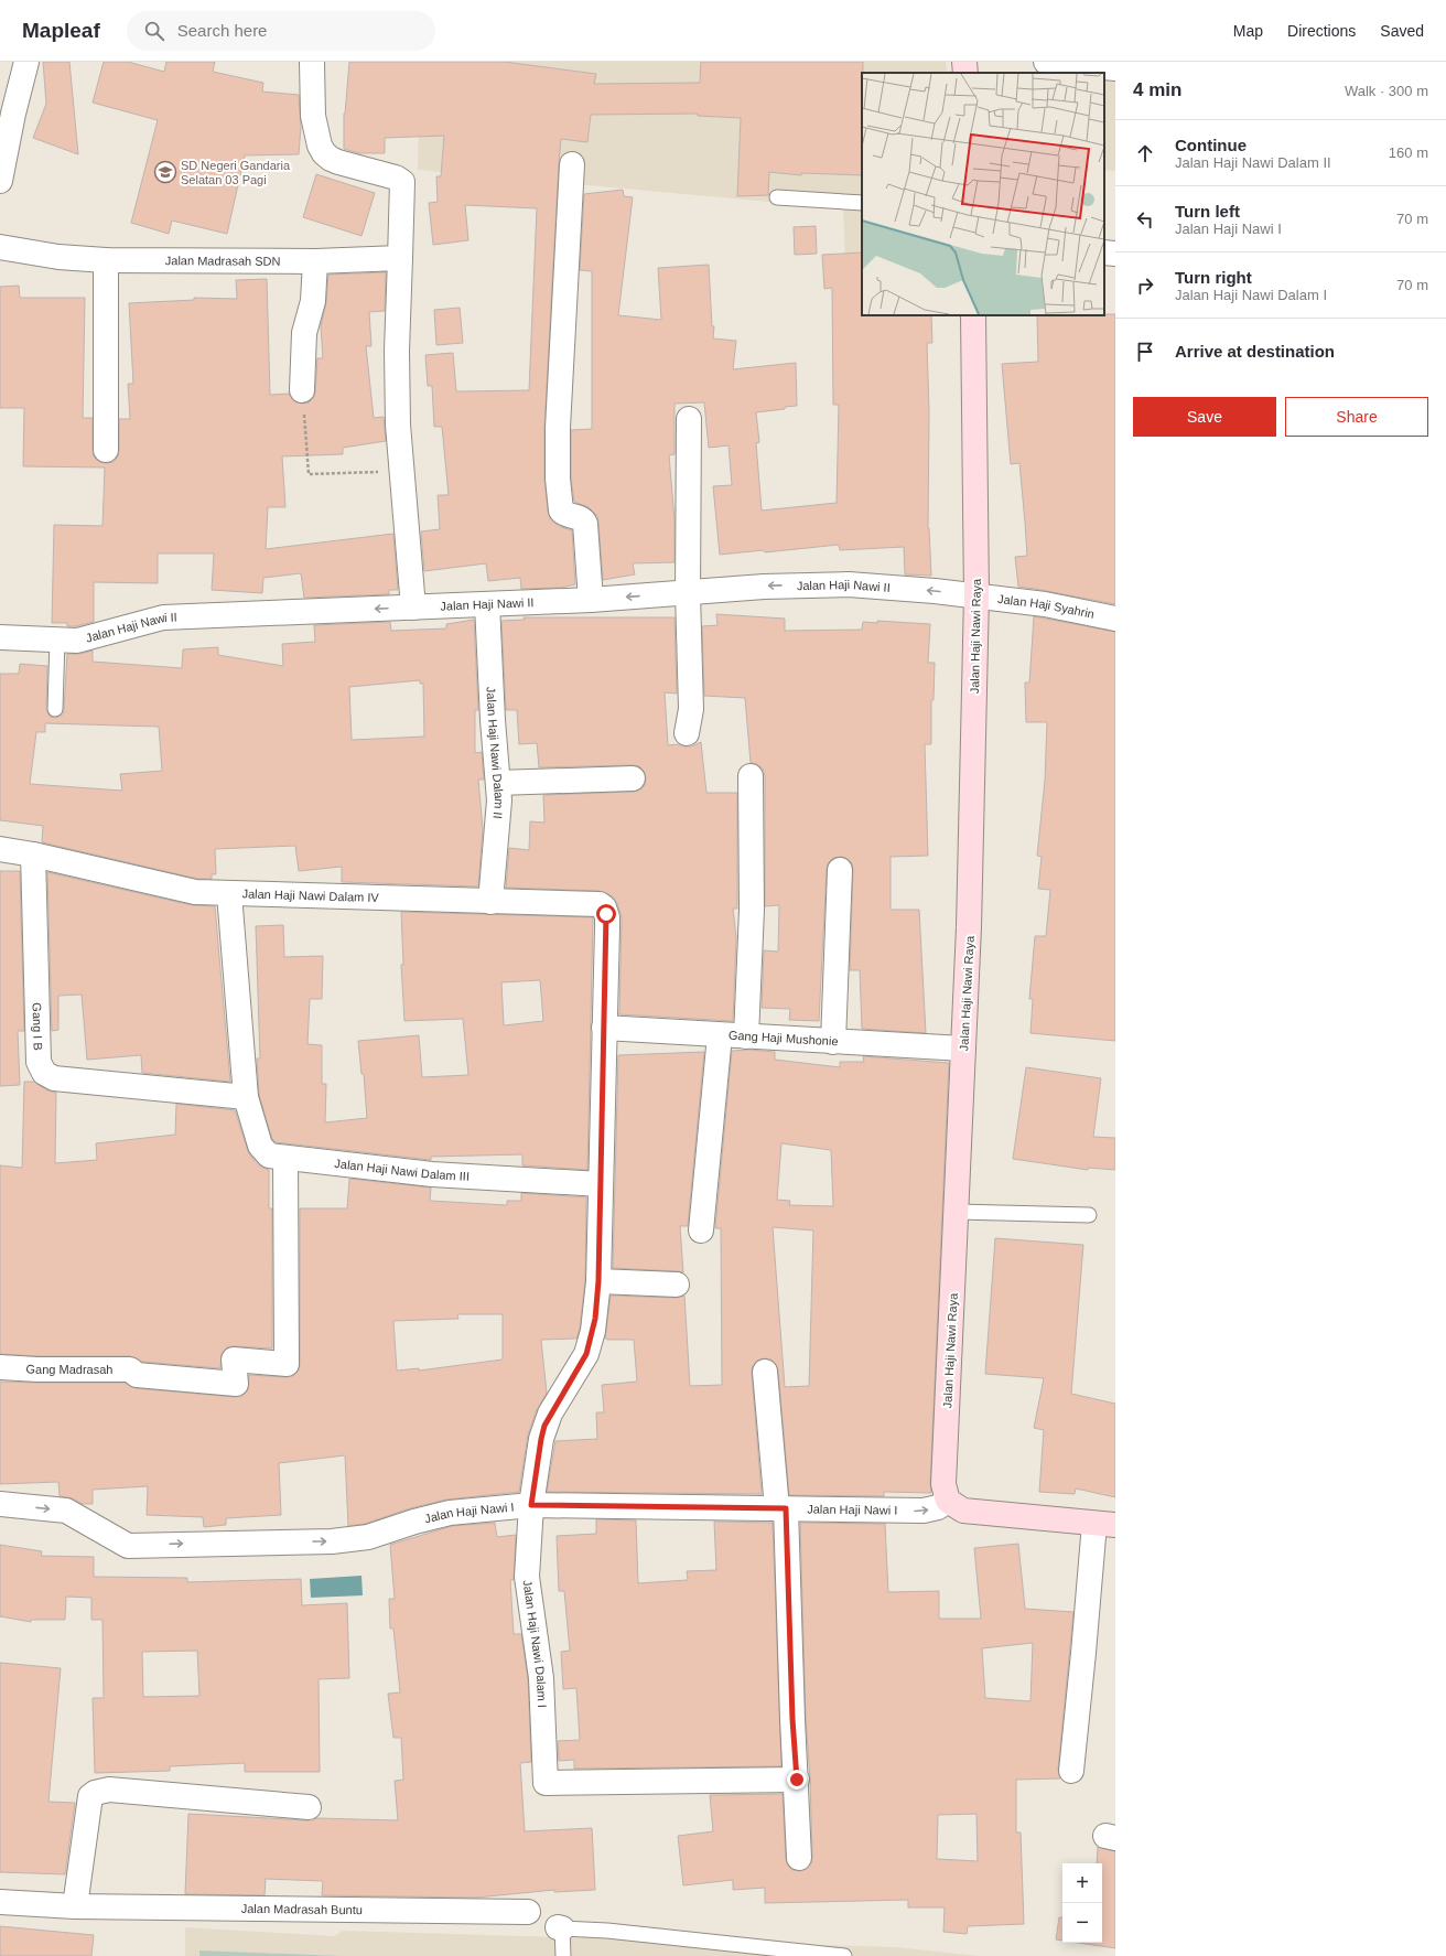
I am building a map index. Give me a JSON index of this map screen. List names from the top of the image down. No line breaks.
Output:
{"streets":{"street":["Jalan Madrasah SDN","Jalan Haji Nawi II","Jalan Haji Syahrin","Jalan Haji Nawi Raya","Jalan Haji Nawi Dalam II","Jalan Haji Nawi Dalam IV","Gang I B","Gang Haji Mushonie","Jalan Haji Nawi Dalam III","Gang Madrasah","Jalan Haji Nawi I","Jalan Haji Nawi Dalam I","Jalan Madrasah Buntu"]},"crossings":[["Jalan Haji Nawi II","Jalan Haji Syahrin"],["Jalan Haji Nawi II","Jalan Haji Nawi Raya"],["Jalan Haji Nawi II","Jalan Haji Nawi Dalam II"],["Jalan Haji Syahrin","Jalan Haji Nawi Raya"],["Jalan Haji Nawi Raya","Gang Haji Mushonie"],["Jalan Haji Nawi Raya","Jalan Haji Nawi I"],["Jalan Haji Nawi Dalam II","Jalan Haji Nawi Dalam IV"],["Jalan Haji Nawi Dalam IV","Gang I B"],["Jalan Haji Nawi Dalam IV","Gang Haji Mushonie"],["Jalan Haji Nawi Dalam IV","Jalan Haji Nawi Dalam III"],["Gang I B","Jalan Haji Nawi Dalam III"],["Jalan Haji Nawi Dalam III","Gang Madrasah"],["Jalan Haji Nawi I","Jalan Haji Nawi Dalam I"]],"one_way":["Jalan Haji Nawi II","Jalan Haji Nawi I"],"places":{"school or university":["SD Negeri Gandaria Selatan 03 Pagi"]},"page":{"header":"Mapleaf","search":"Search here","nav":["Map","Directions","Saved"],"heading":["4 min","Walk · 300 m"],"list":[["Continue","Jalan Haji Nawi Dalam II","160 m"],["Turn left","Jalan Haji Nawi I","70 m"],["Turn right","Jalan Haji Nawi Dalam I","70 m"],"Arrive at destination"],"buttons":["Save","Share"],"map_buttons":["+","−"]}}
